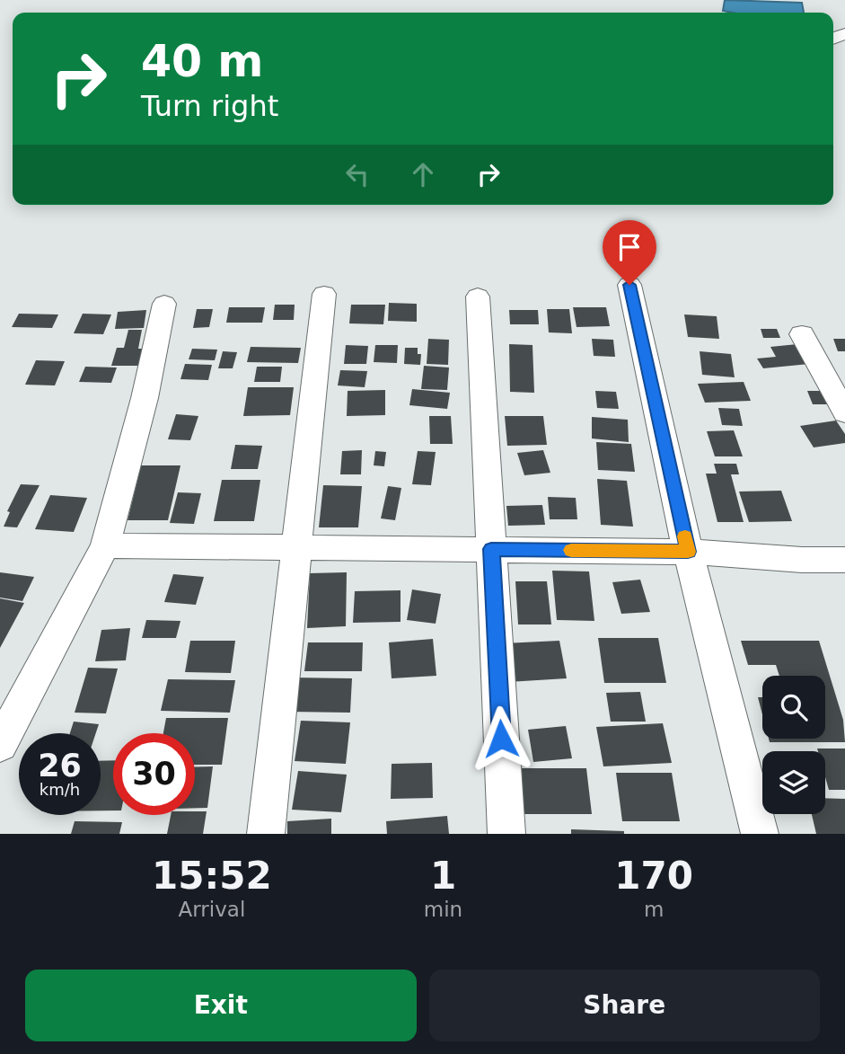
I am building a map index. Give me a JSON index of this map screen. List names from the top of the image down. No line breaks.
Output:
{"page":{"turn":["40 m","Turn right"],"speed":"26 km/h","limit":"30","eta":["15:52","Arrival","1","min","170","m"],"buttons":["Exit","Share"]}}
